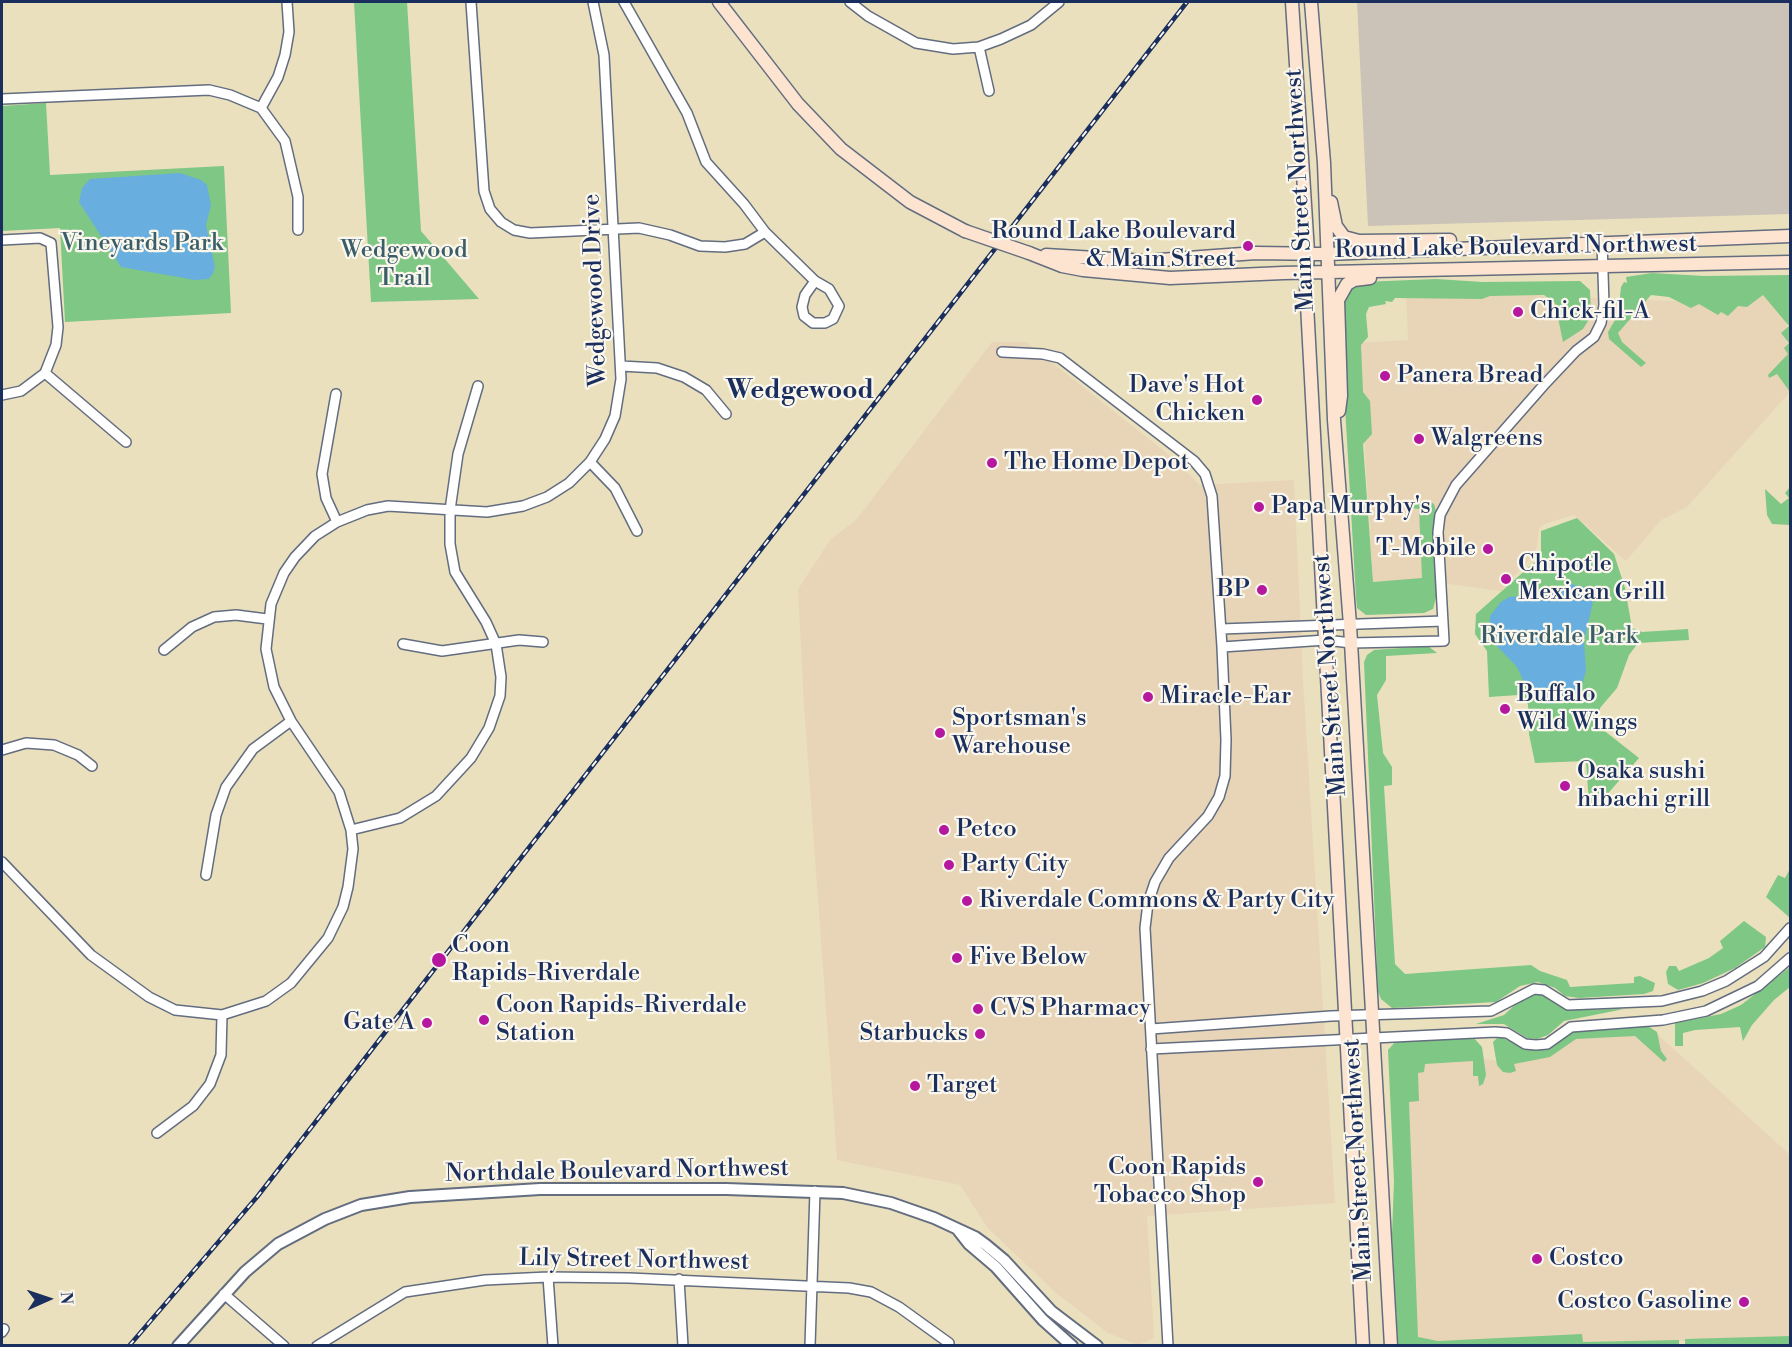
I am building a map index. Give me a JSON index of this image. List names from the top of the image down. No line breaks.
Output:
{"streets":{"main road":["Main Street Northwest","Round Lake Boulevard Northwest"],"street":["Wedgewood Drive","Northdale Boulevard Northwest","Lily Street Northwest"]},"crossings":[["Main Street Northwest","Round Lake Boulevard Northwest"]],"districts":["Wedgewood"],"parks":["Vineyards Park","Wedgewood Trail","Riverdale Park"],"places":["Round Lake Boulevard & Main Street","Chick-fil-A","Panera Bread","Dave's Hot Chicken","Walgreens","The Home Depot","Papa Murphy's","T-Mobile","Chipotle Mexican Grill","BP","Miracle-Ear","Buffalo Wild Wings","Sportsman's Warehouse","Osaka sushi hibachi grill","Petco","Party City","Riverdale Commons & Party City","Five Below","Coon Rapids-Riverdale","CVS Pharmacy","Coon Rapids-Riverdale Station","Gate A","Starbucks","Target","Coon Rapids Tobacco Shop","Costco","Costco Gasoline"],"north":"right"}
